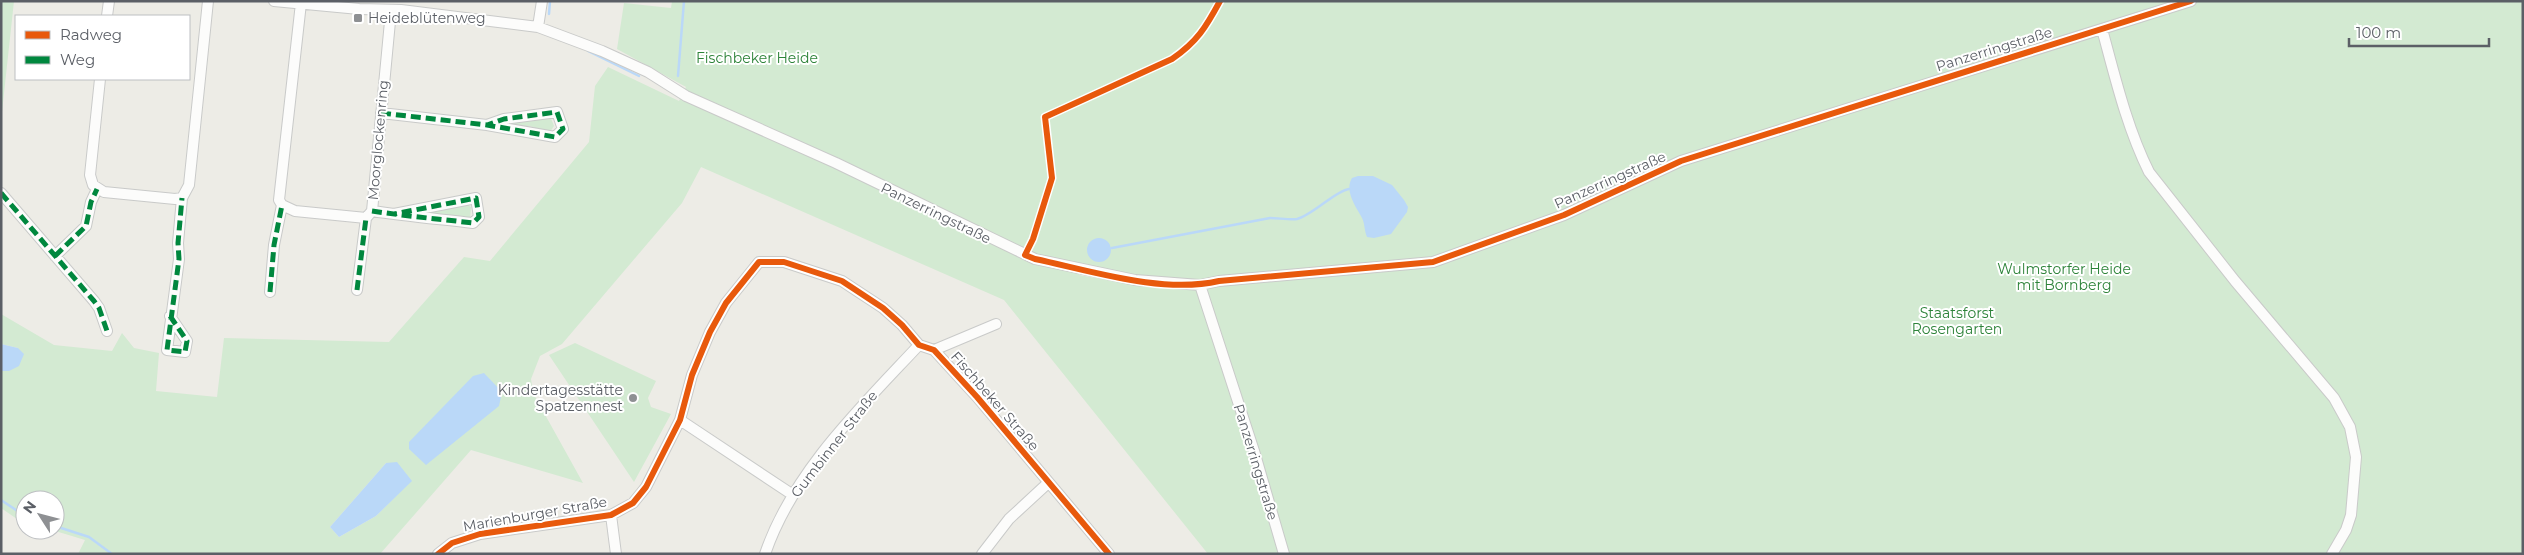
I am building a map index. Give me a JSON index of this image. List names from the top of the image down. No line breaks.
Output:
{"streets":{"street":["Panzerringstraße","Moorglockenring","Fischbeker Straße","Gumbinner Straße","Marienburger Straße"]},"crossings":[["Fischbeker Straße","Gumbinner Straße"]],"parks":["Fischbeker Heide","Wulmstorfer Heide mit Bornberg","Staatsforst Rosengarten"],"places":{"transit":["Heideblütenweg"],"other":["Kindertagesstätte Spatzennest"]},"legend":["Radweg","Weg"],"scale_bar":"100 m","north":"top left"}
